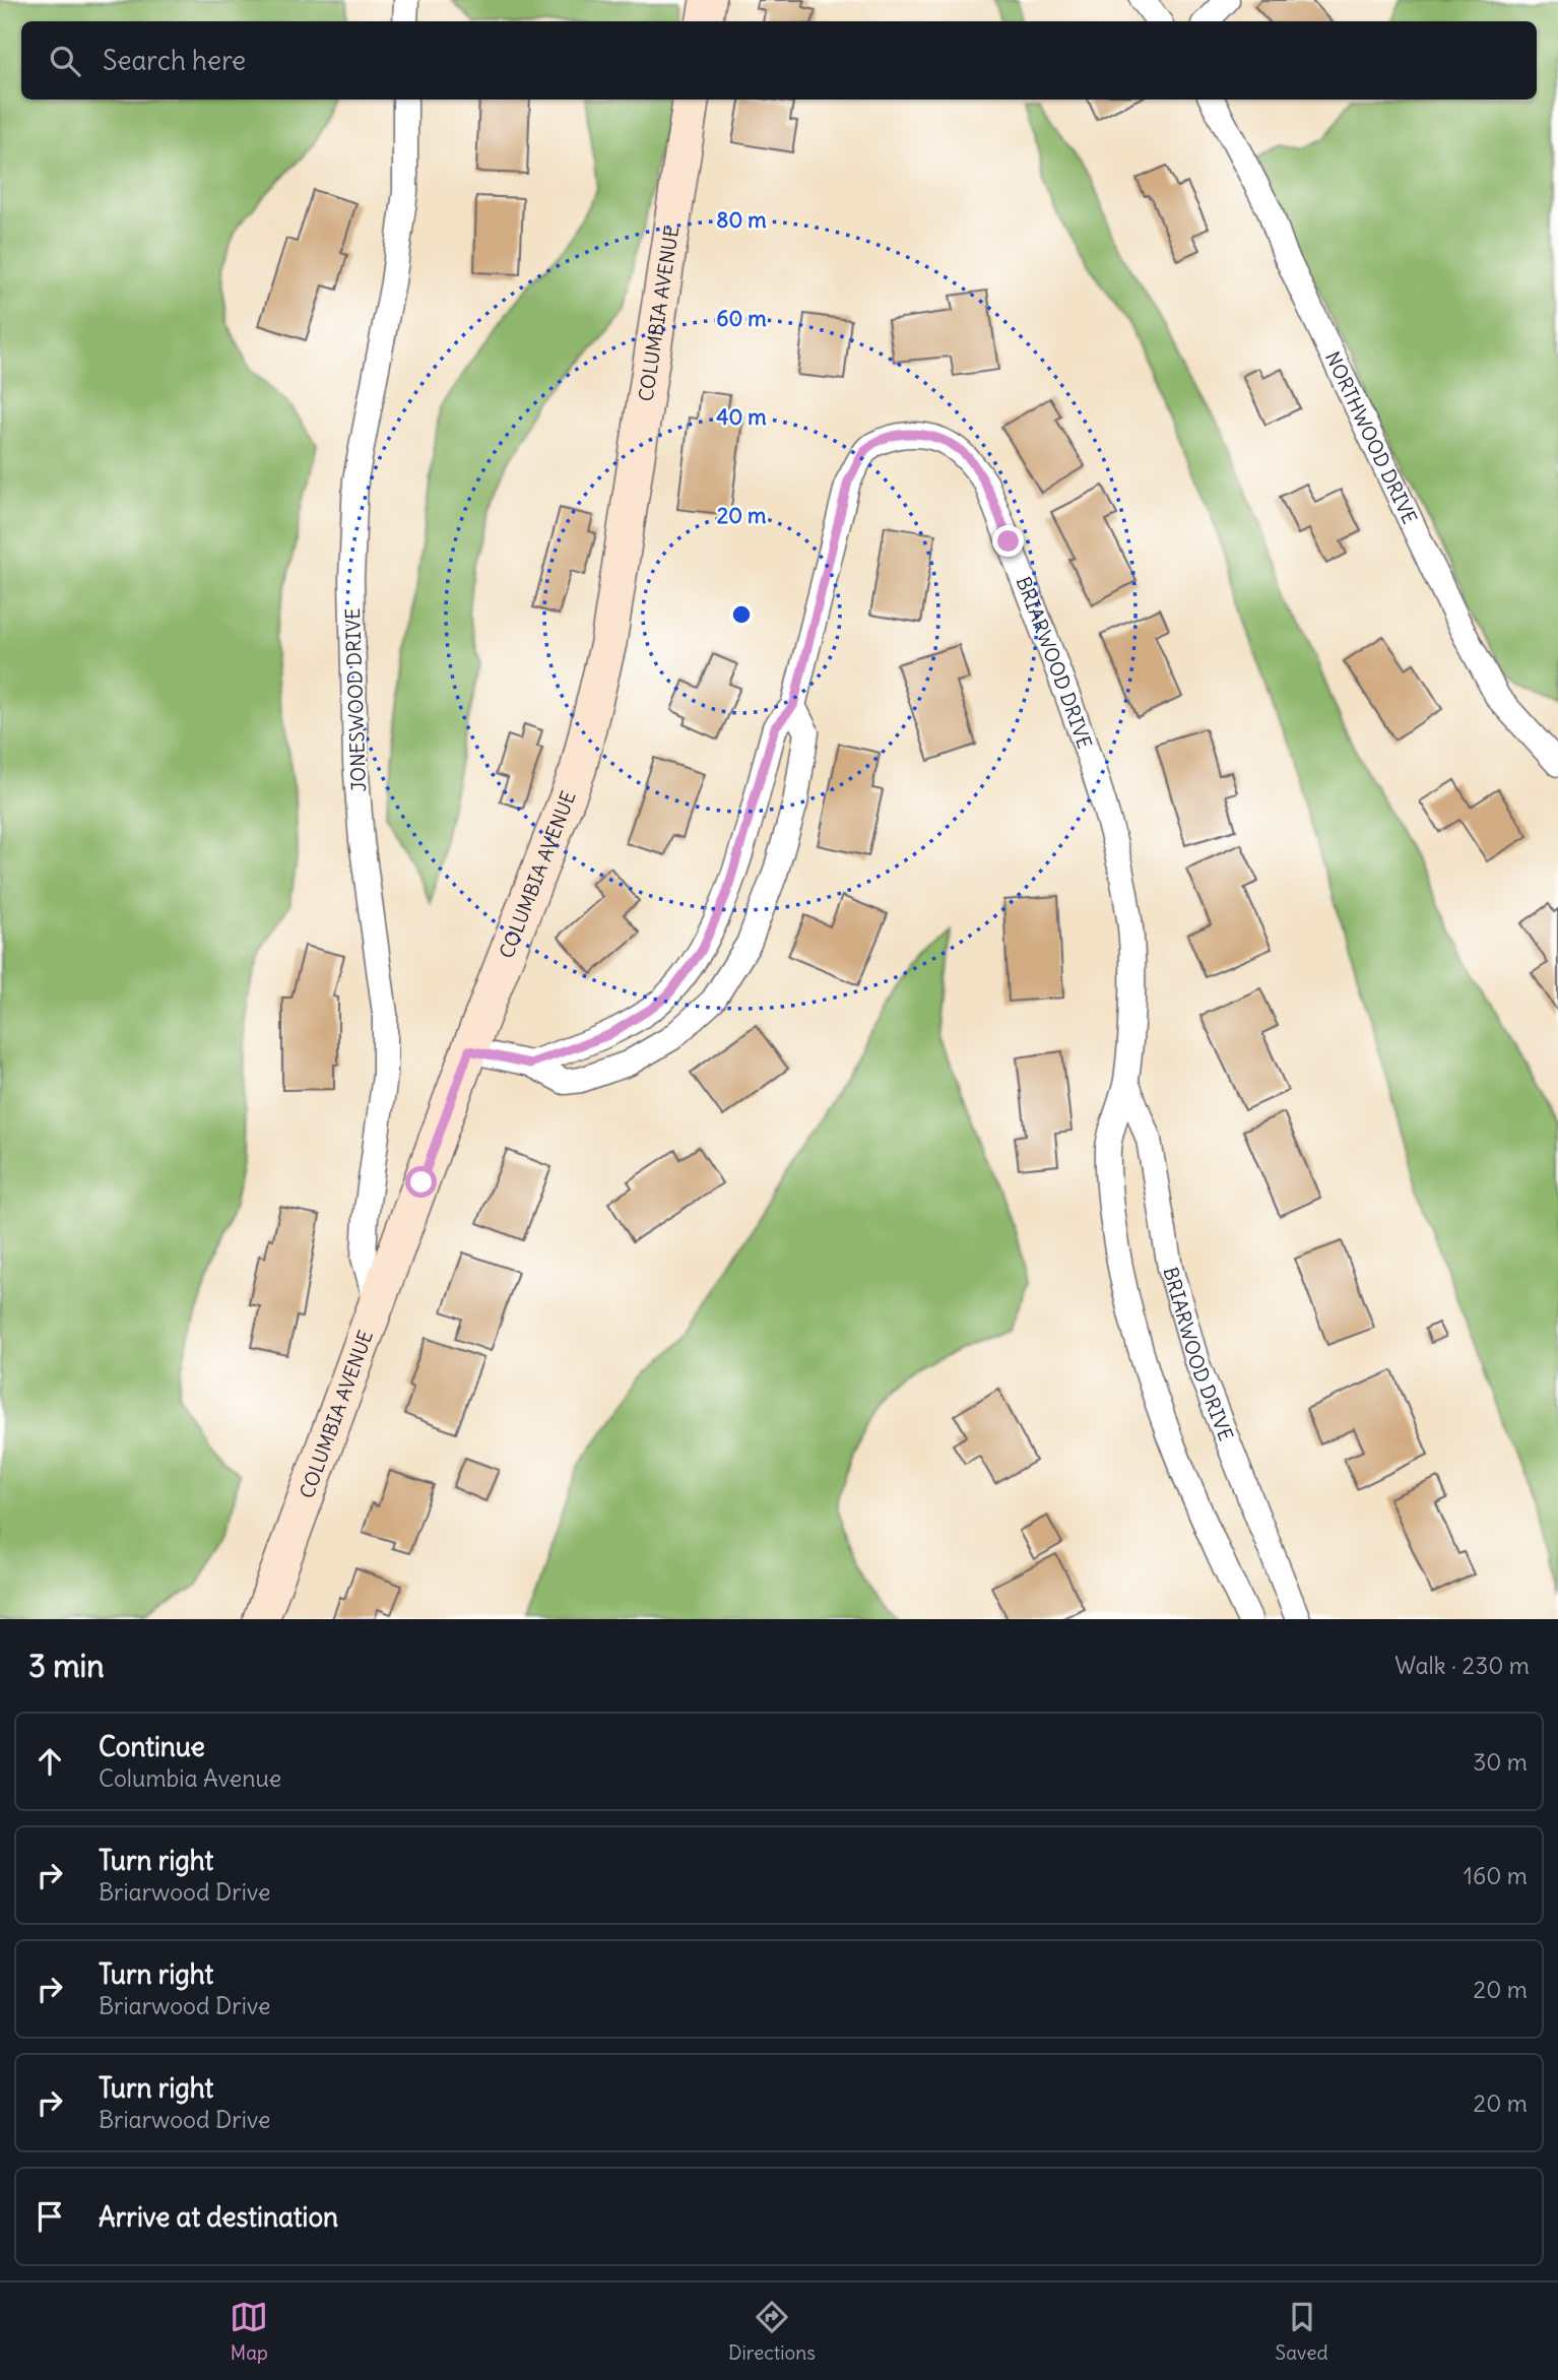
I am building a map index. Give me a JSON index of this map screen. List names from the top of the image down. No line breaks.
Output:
{"streets":{"street":["COLUMBIA AVENUE","NORTHWOOD DRIVE","BRIARWOOD DRIVE","JONESWOOD DRIVE"]},"crossings":[["COLUMBIA AVENUE","JONESWOOD DRIVE"]],"page":{"search":"Search here","heading":["3 min","Walk · 230 m"],"list":[["Continue","Columbia Avenue","30 m"],["Turn right","Briarwood Drive","160 m"],["Turn right","Briarwood Drive","20 m"],["Turn right","Briarwood Drive","20 m"],"Arrive at destination"],"nav":["Map","Directions","Saved"]},"rings":["80 m","60 m","40 m","20 m"]}
